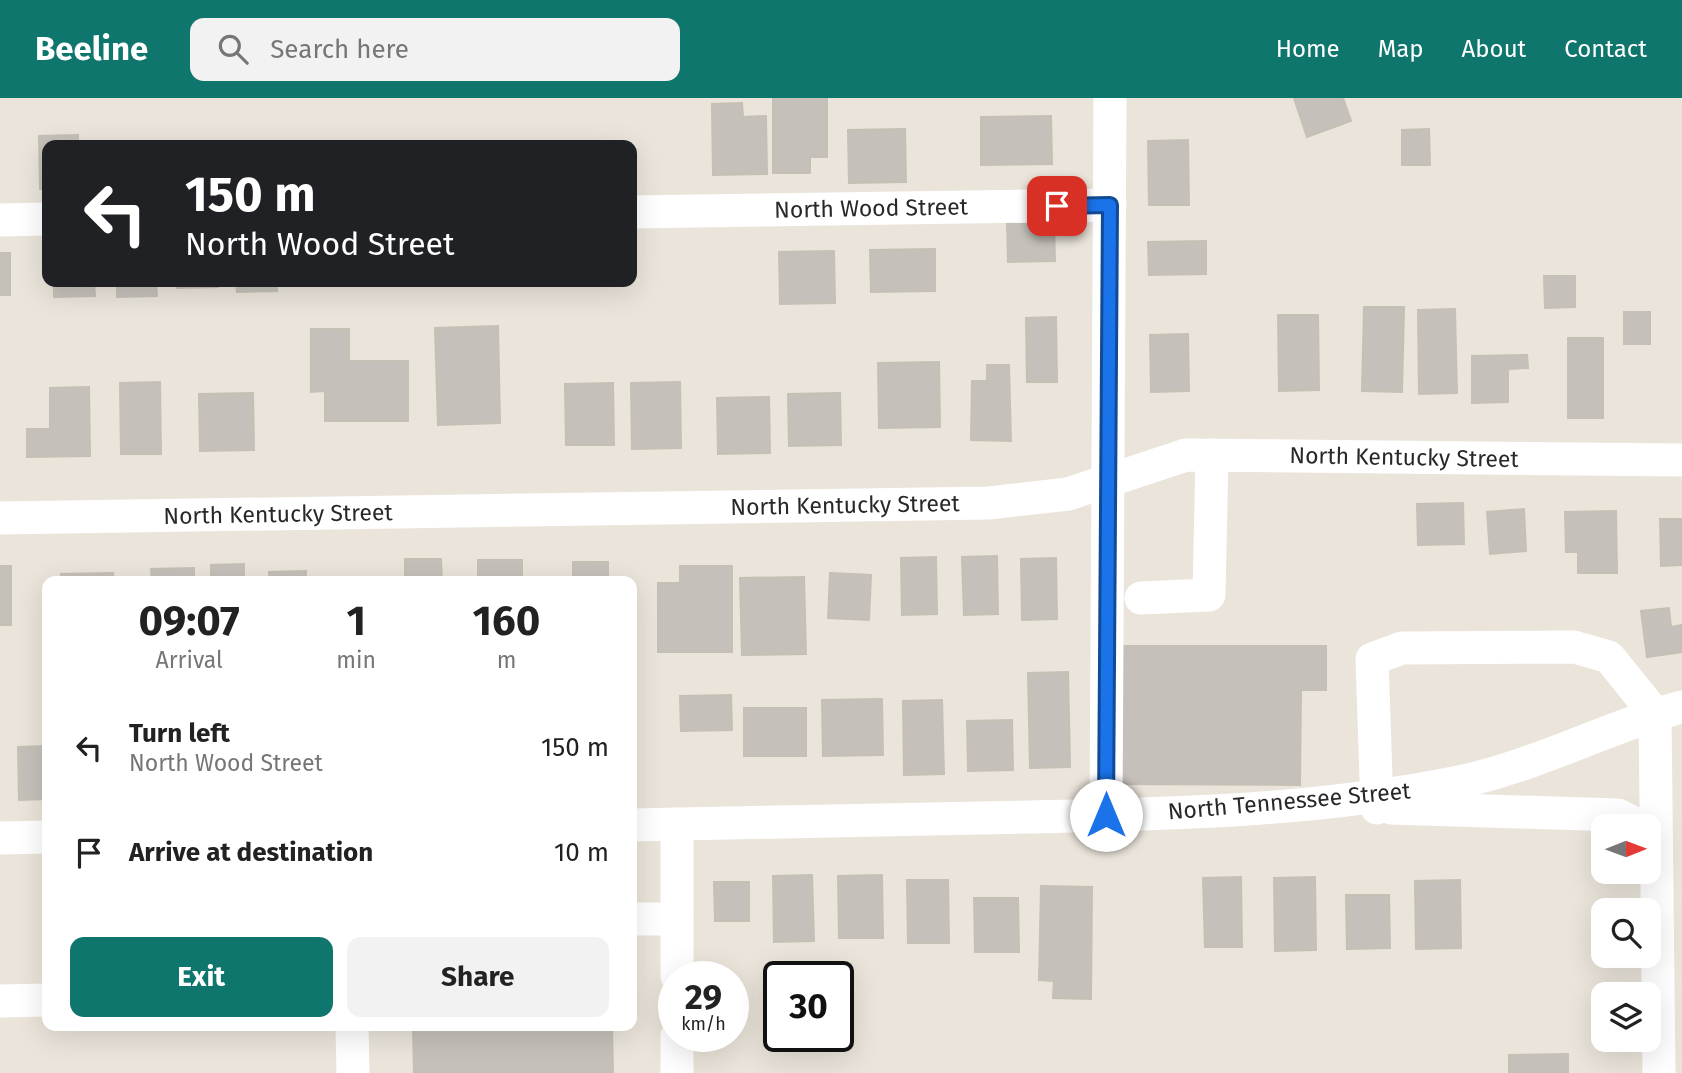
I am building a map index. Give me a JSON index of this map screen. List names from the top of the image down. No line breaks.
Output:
{"streets":{"street":["North Wood Street","North Kentucky Street","North Tennessee Street"]},"north":"right","page":{"header":"Beeline","search":"Search here","nav":["Home","Map","About","Contact"],"turn":["150 m","North Wood Street"],"eta":["09:07","Arrival","1","min","160","m"],"list":[{"name":"Turn left","note":"North Wood Street","value":"150 m"},{"name":"Arrive at destination","value":"10 m"}],"buttons":["Exit","Share"],"speed":"29 km/h","limit":"30"}}
